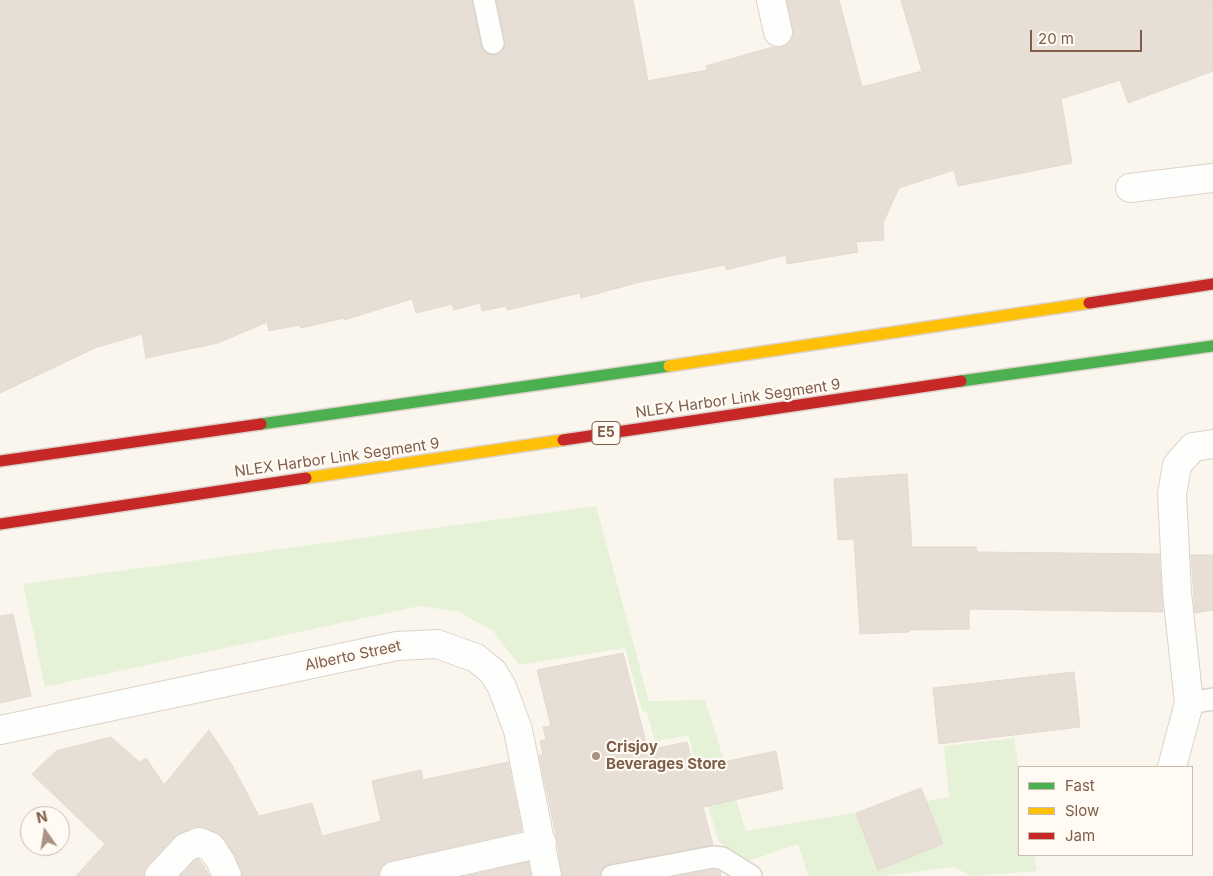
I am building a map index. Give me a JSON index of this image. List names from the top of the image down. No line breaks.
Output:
{"streets":{"highway":["NLEX Harbor Link Segment 9","E5"],"street":["Alberto Street"]},"places":["Crisjoy Beverages Store"],"legend":["Fast","Slow","Jam"],"scale_bar":"20 m","north":"top"}
